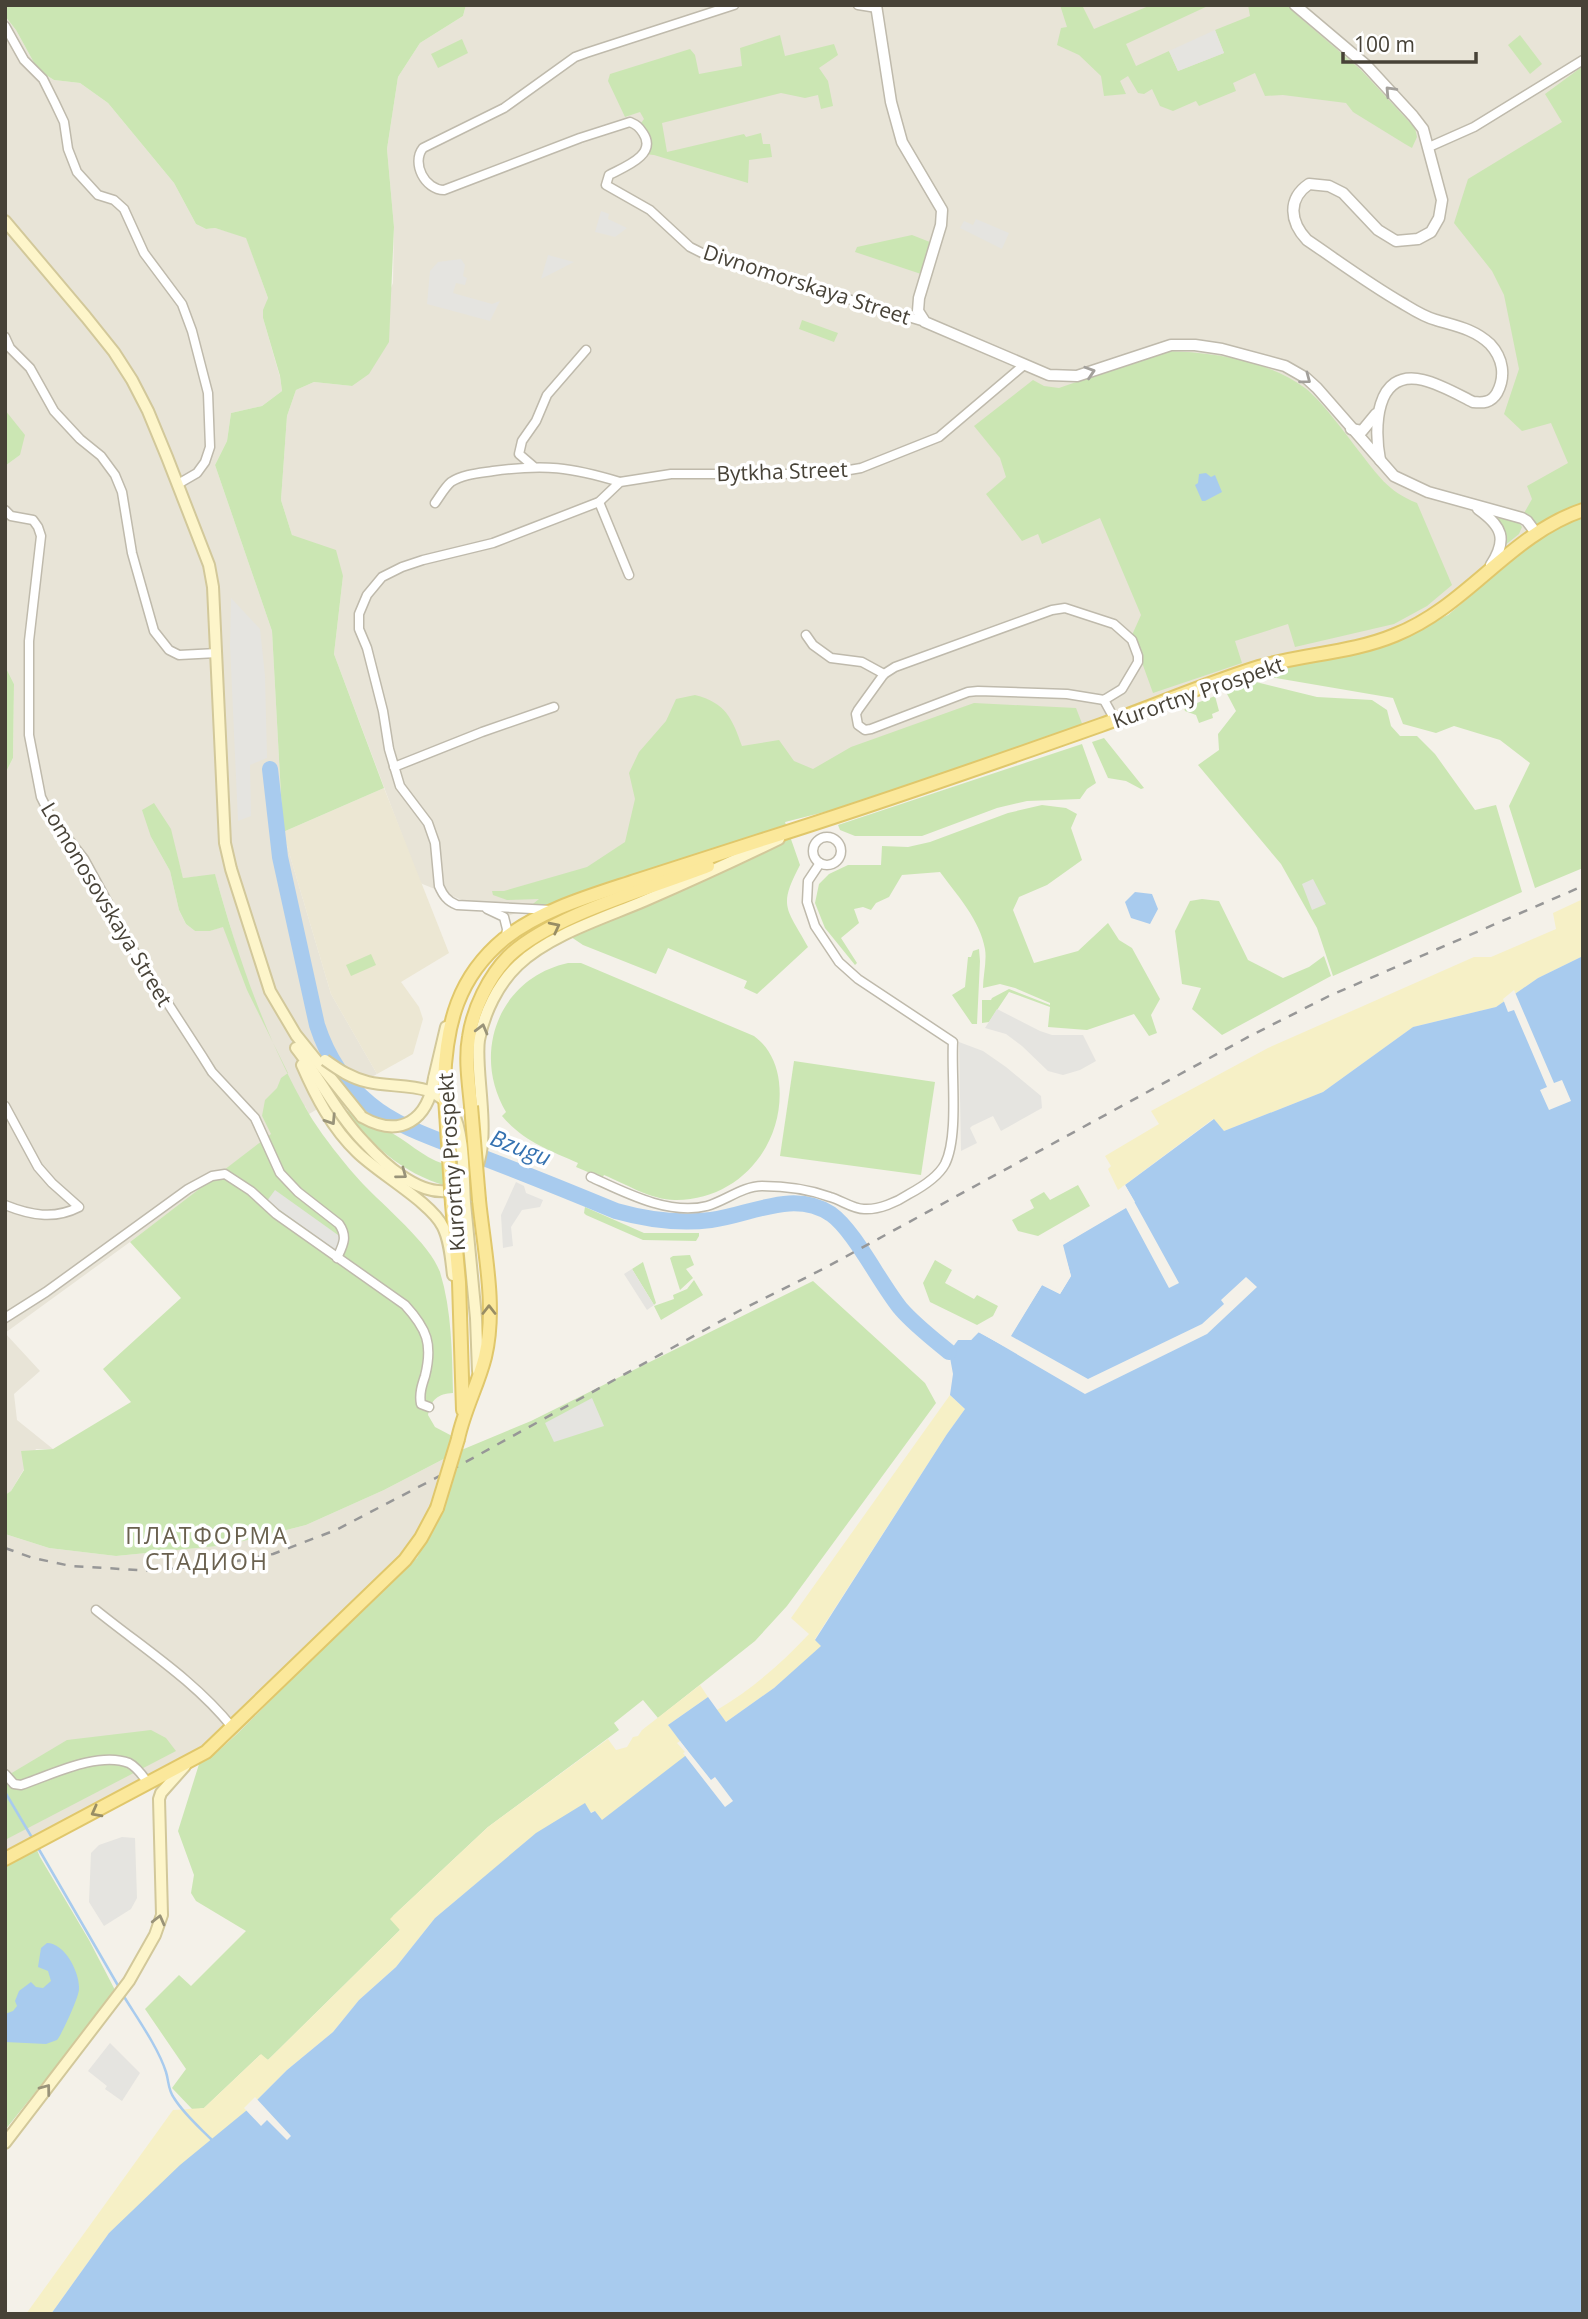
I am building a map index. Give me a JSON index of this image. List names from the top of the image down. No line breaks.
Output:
{"streets":{"main road":["Kurortny Prospekt"],"street":["Divnomorskaya Street","Bytkha Street","Lomonosovskaya Street"]},"districts":["ПЛАТФОРМА СТАДИОН"],"water":["Bzugu"],"scale_bar":"100 m"}
